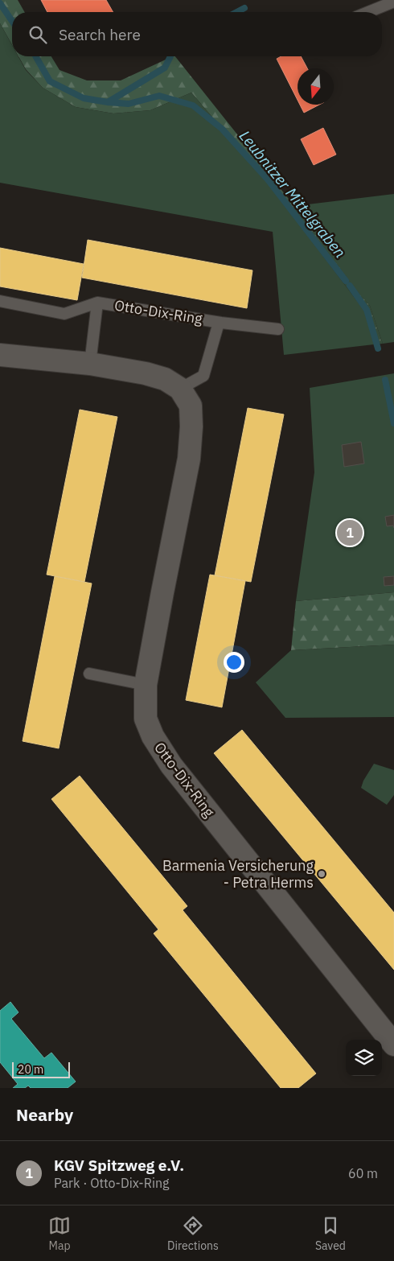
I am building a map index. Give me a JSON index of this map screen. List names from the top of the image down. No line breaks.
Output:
{"streets":{"street":["Otto-Dix-Ring"]},"water":["Leubnitzer Mittelgraben"],"places":["Barmenia Versicherung - Petra Herms"],"scale_bar":"20 m","north":"bottom","page":{"search":"Search here","pins":"1","scale":"20 m","heading":"Nearby","list":[{"mark":"1","name":"KGV Spitzweg e.V.","note":"Park · Otto-Dix-Ring","value":"60 m"}],"nav":["Map","Directions","Saved"]}}
